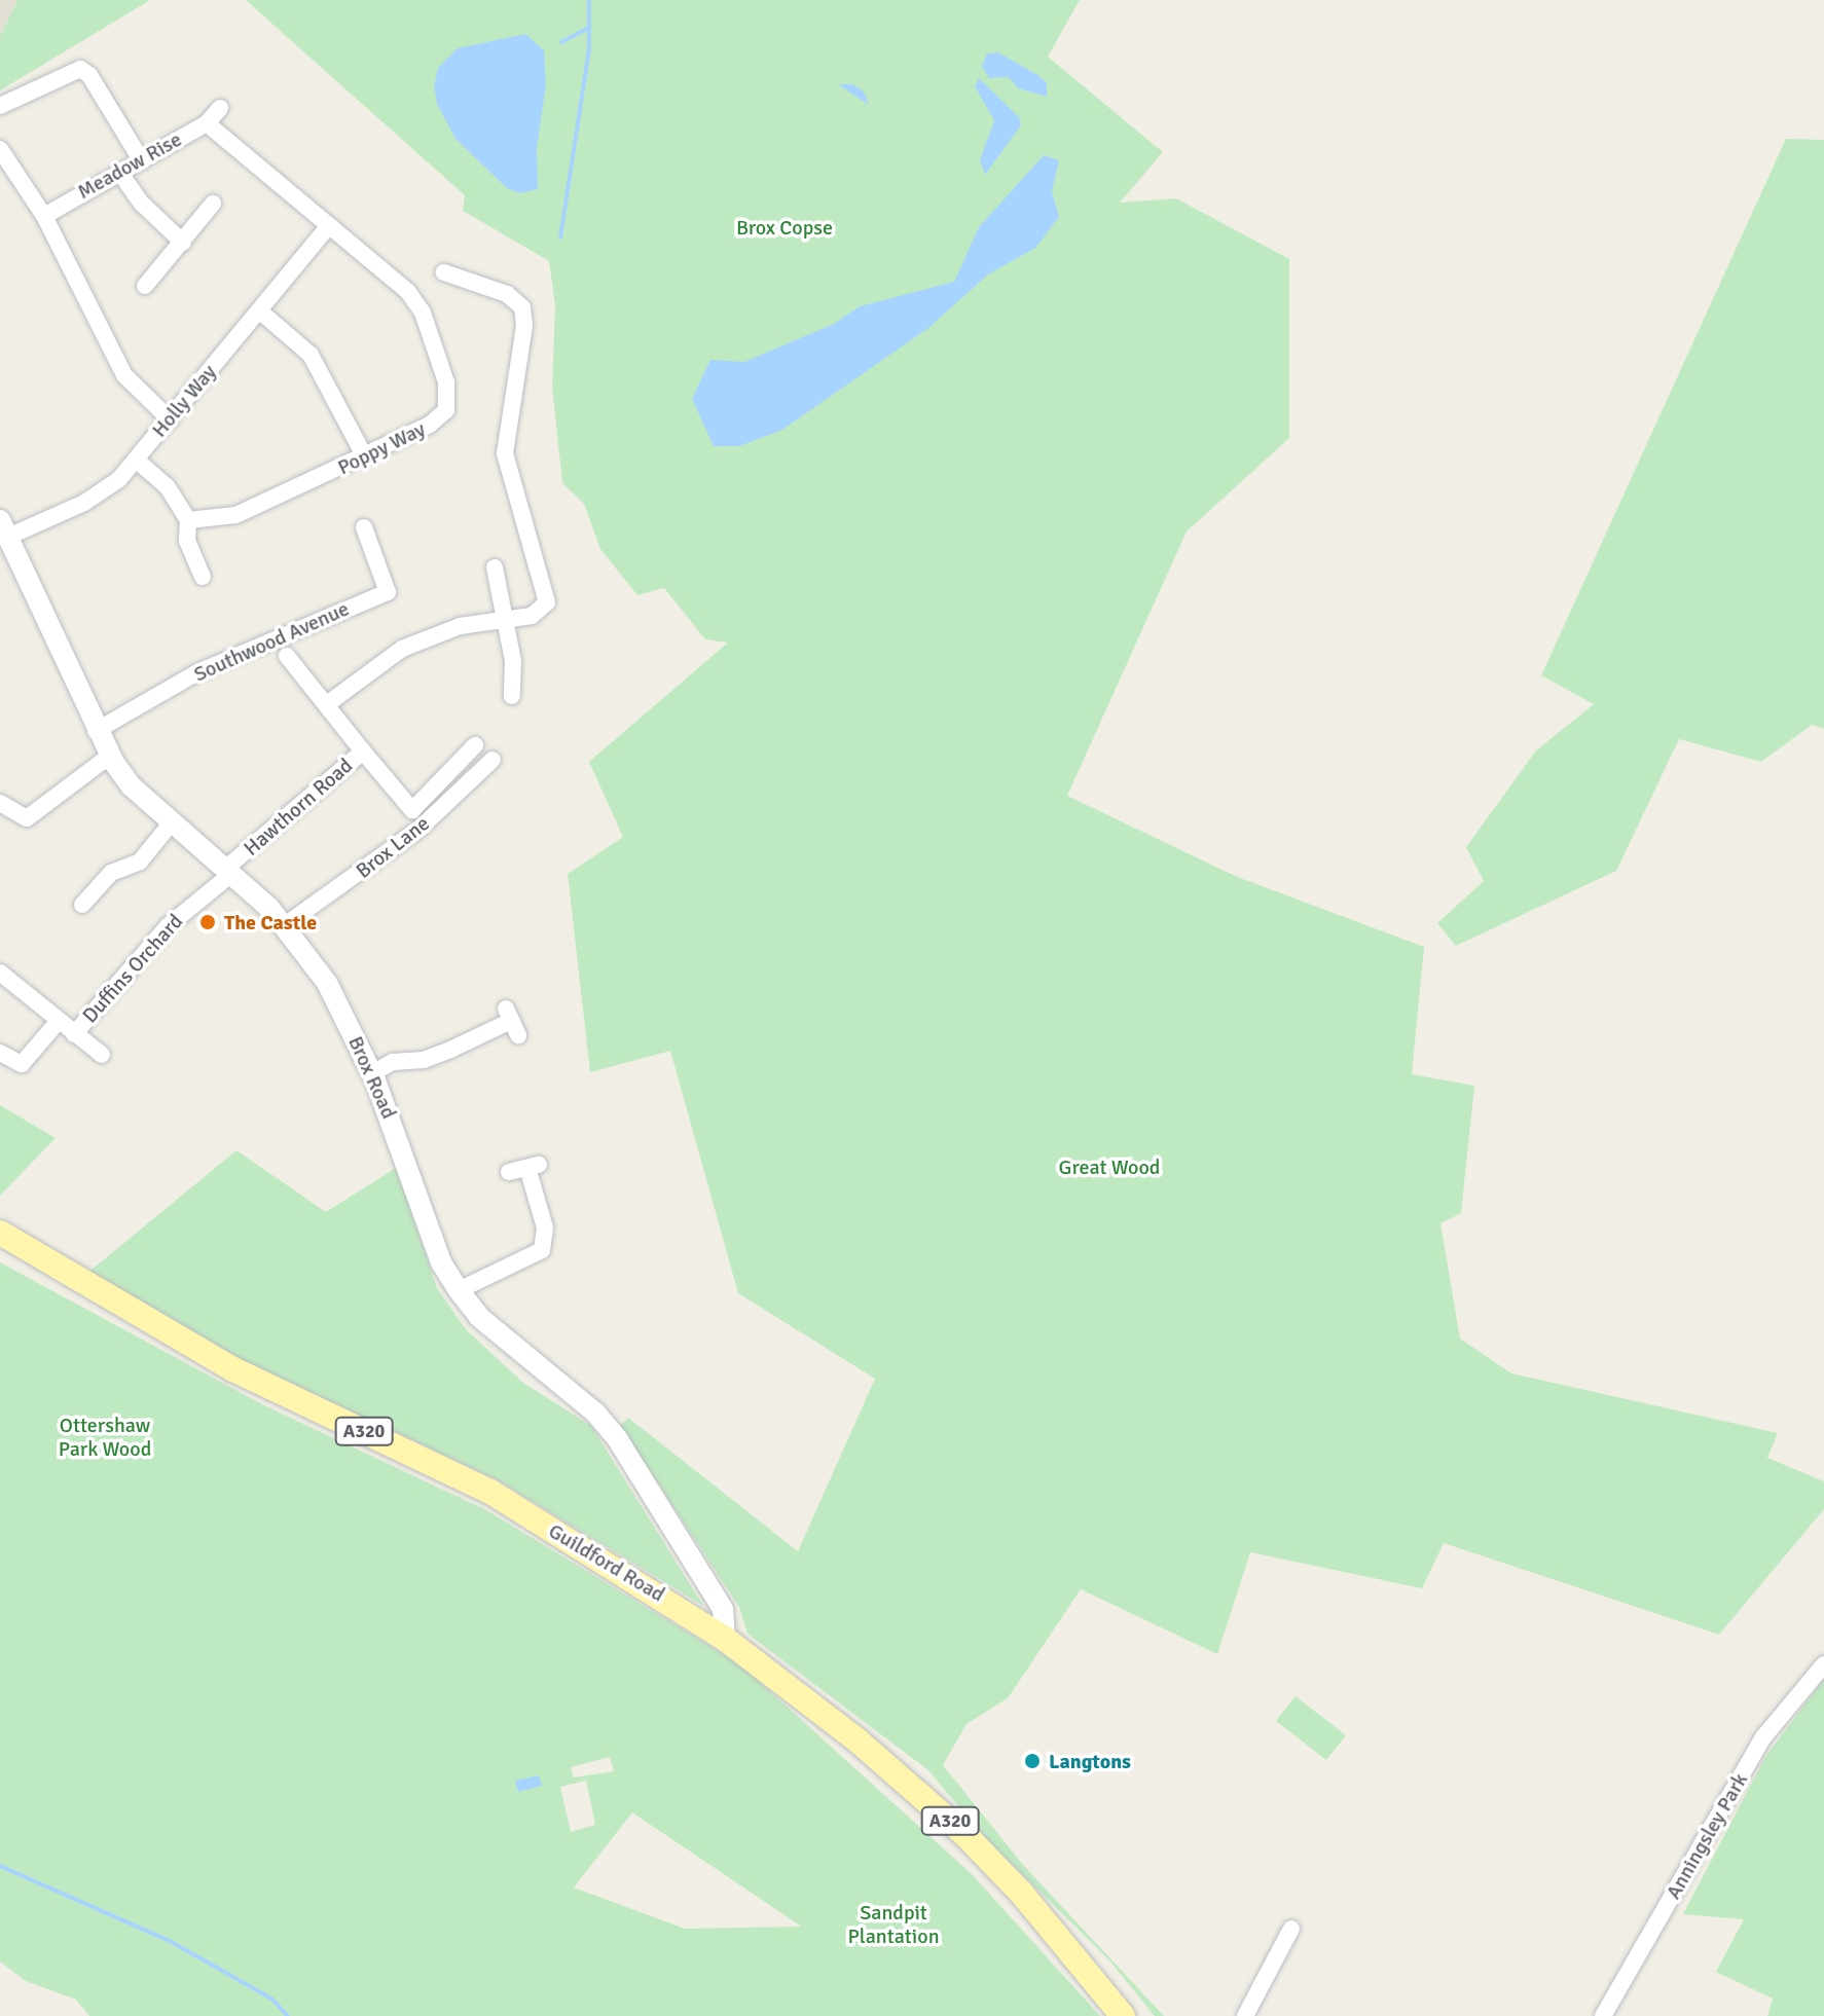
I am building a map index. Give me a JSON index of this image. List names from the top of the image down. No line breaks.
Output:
{"streets":{"main road":["A320","Guildford Road"],"street":["Meadow Rise","Holly Way","Poppy Way","Southwood Avenue","Hawthorn Road","Brox Lane","Duffins Orchard","Brox Road","Anningsley Park"]},"crossings":[["Meadow Rise","Holly Way"],["Meadow Rise","Poppy Way"],["Holly Way","Poppy Way"],["Holly Way","Brox Road"],["Southwood Avenue","Brox Road"],["Hawthorn Road","Duffins Orchard"],["Hawthorn Road","Brox Road"],["Brox Lane","Brox Road"],["Duffins Orchard","Brox Road"],["Brox Road","Guildford Road"]],"parks":["Brox Copse","Great Wood","Ottershaw Park Wood","Sandpit Plantation"],"places":["The Castle","Langtons"]}
